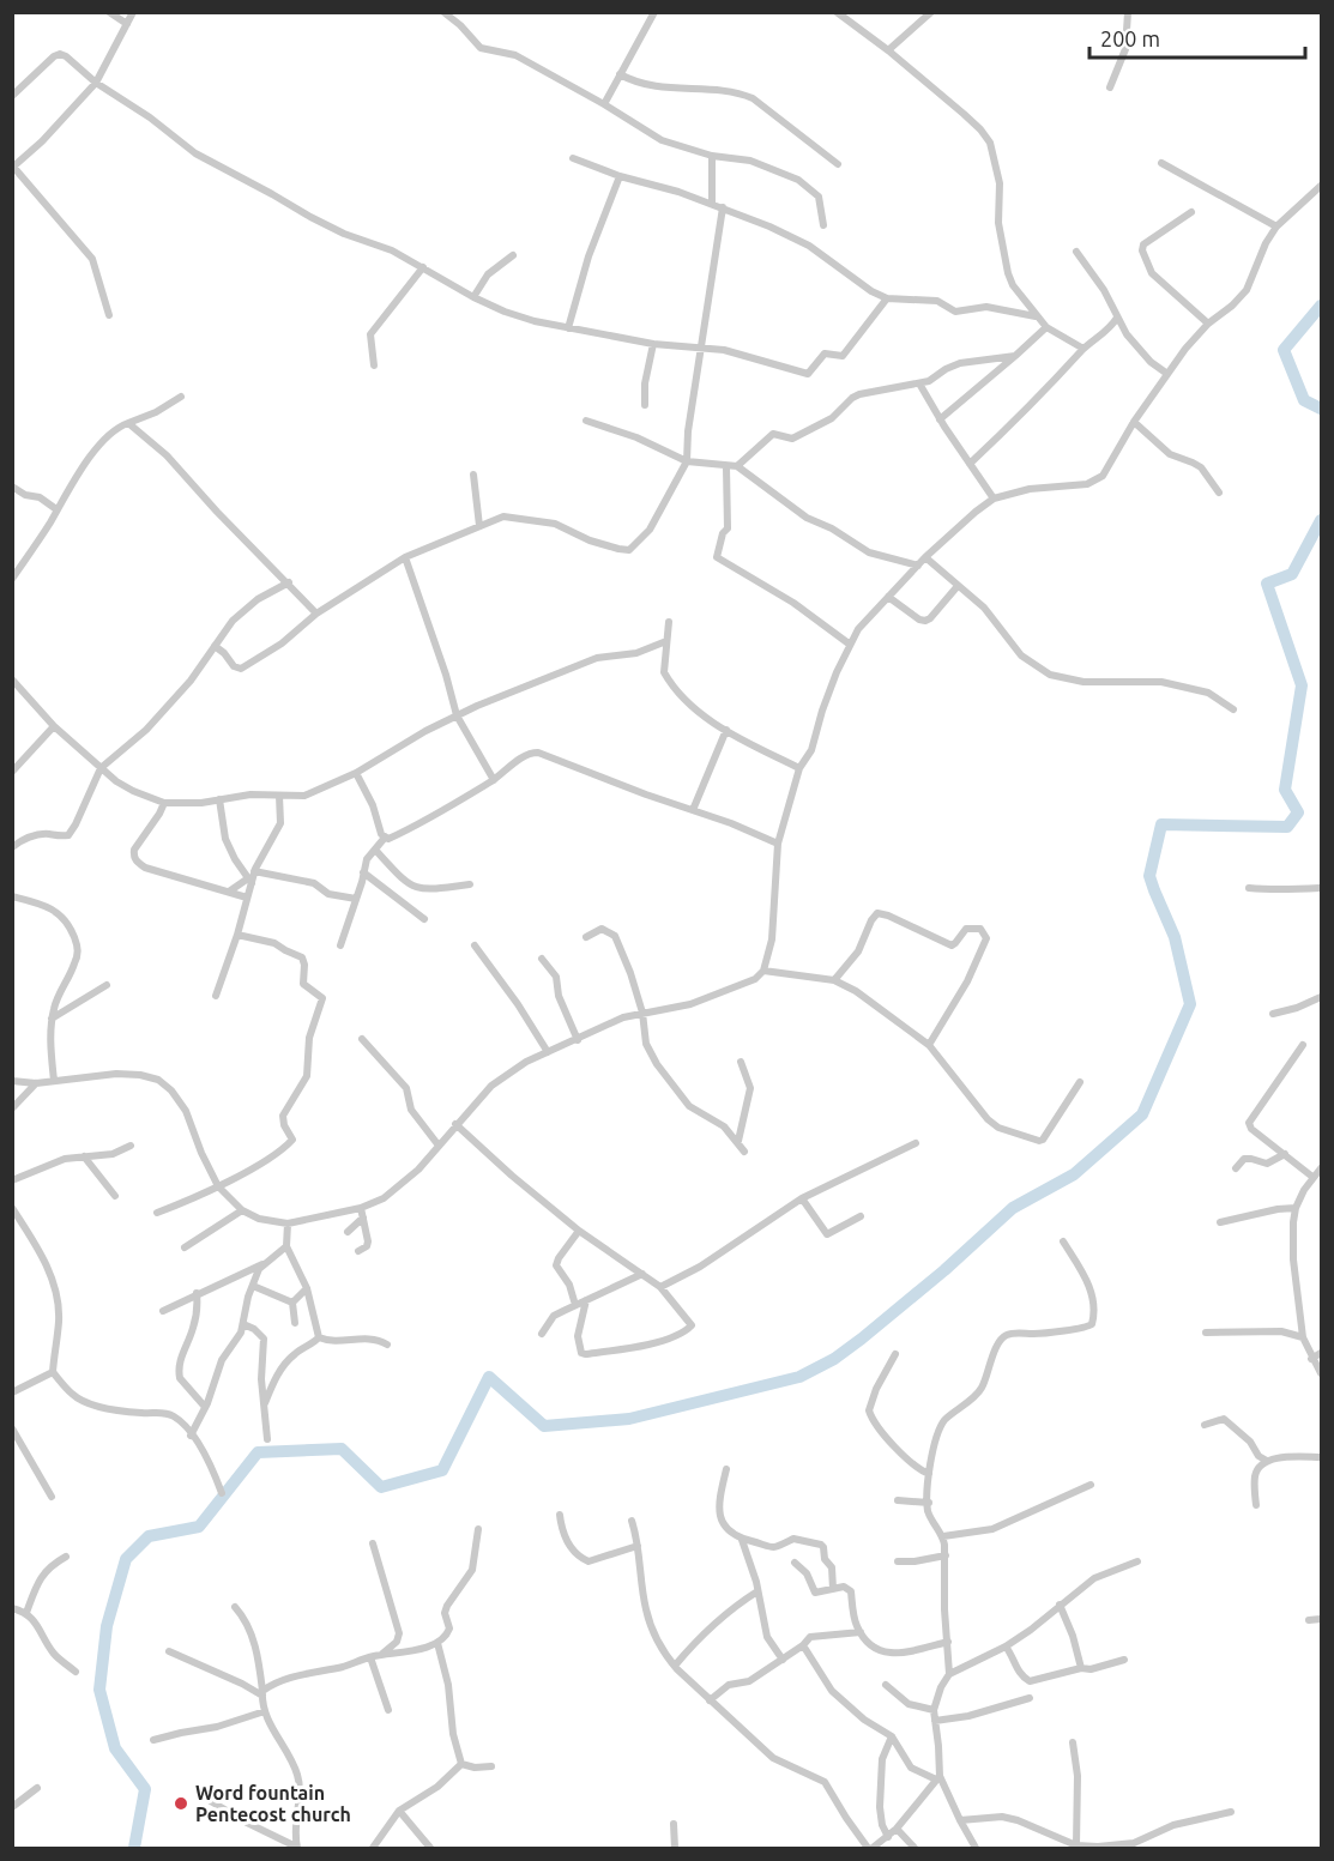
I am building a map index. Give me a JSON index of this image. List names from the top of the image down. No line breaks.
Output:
{"places":["Word fountain Pentecost church"],"scale_bar":"200 m"}
